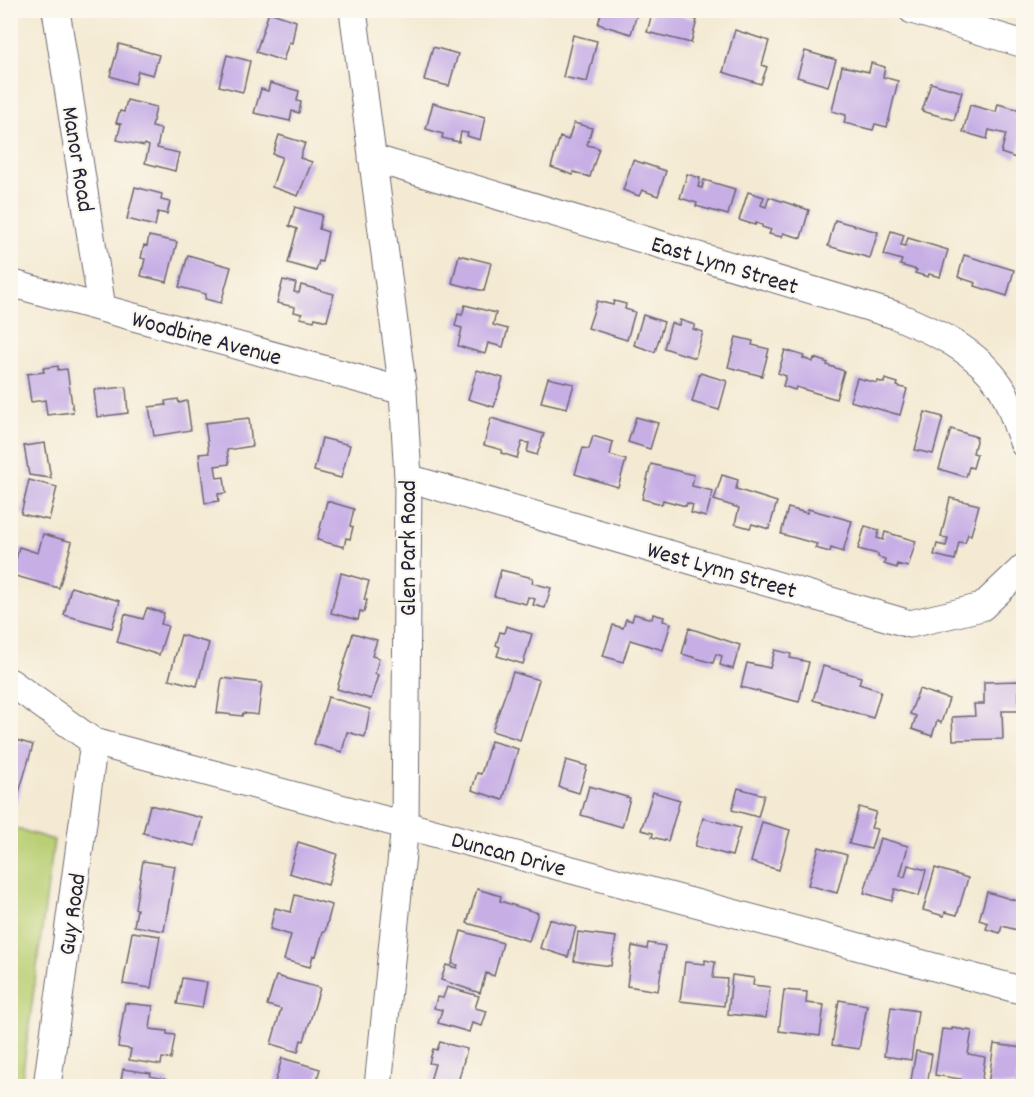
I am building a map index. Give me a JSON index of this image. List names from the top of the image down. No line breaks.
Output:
{"streets":{"street":["Manor Road","East Lynn Street","Woodbine Avenue","Glen Park Road","West Lynn Street","Duncan Drive","Guy Road"]},"crossings":[["Manor Road","Woodbine Avenue"],["East Lynn Street","Glen Park Road"],["Woodbine Avenue","Glen Park Road"],["Glen Park Road","West Lynn Street"],["Glen Park Road","Duncan Drive"],["Duncan Drive","Guy Road"]]}
